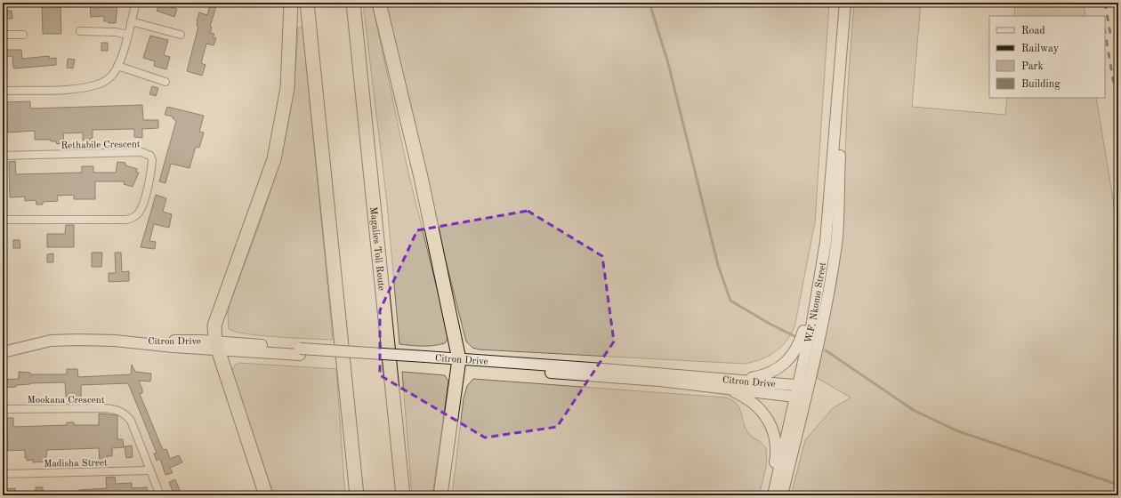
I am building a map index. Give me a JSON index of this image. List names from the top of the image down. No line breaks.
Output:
{"streets":{"highway":["Magalies Toll Route"],"main road":["W.F. Nkomo Street","Citron Drive"],"street":["Rethabile Crescent","Mookana Crescent","Madisha Street"]},"crossings":[["W.F. Nkomo Street","Citron Drive"],["Mookana Crescent","Madisha Street"]],"legend":["Road","Railway","Park","Building"]}
